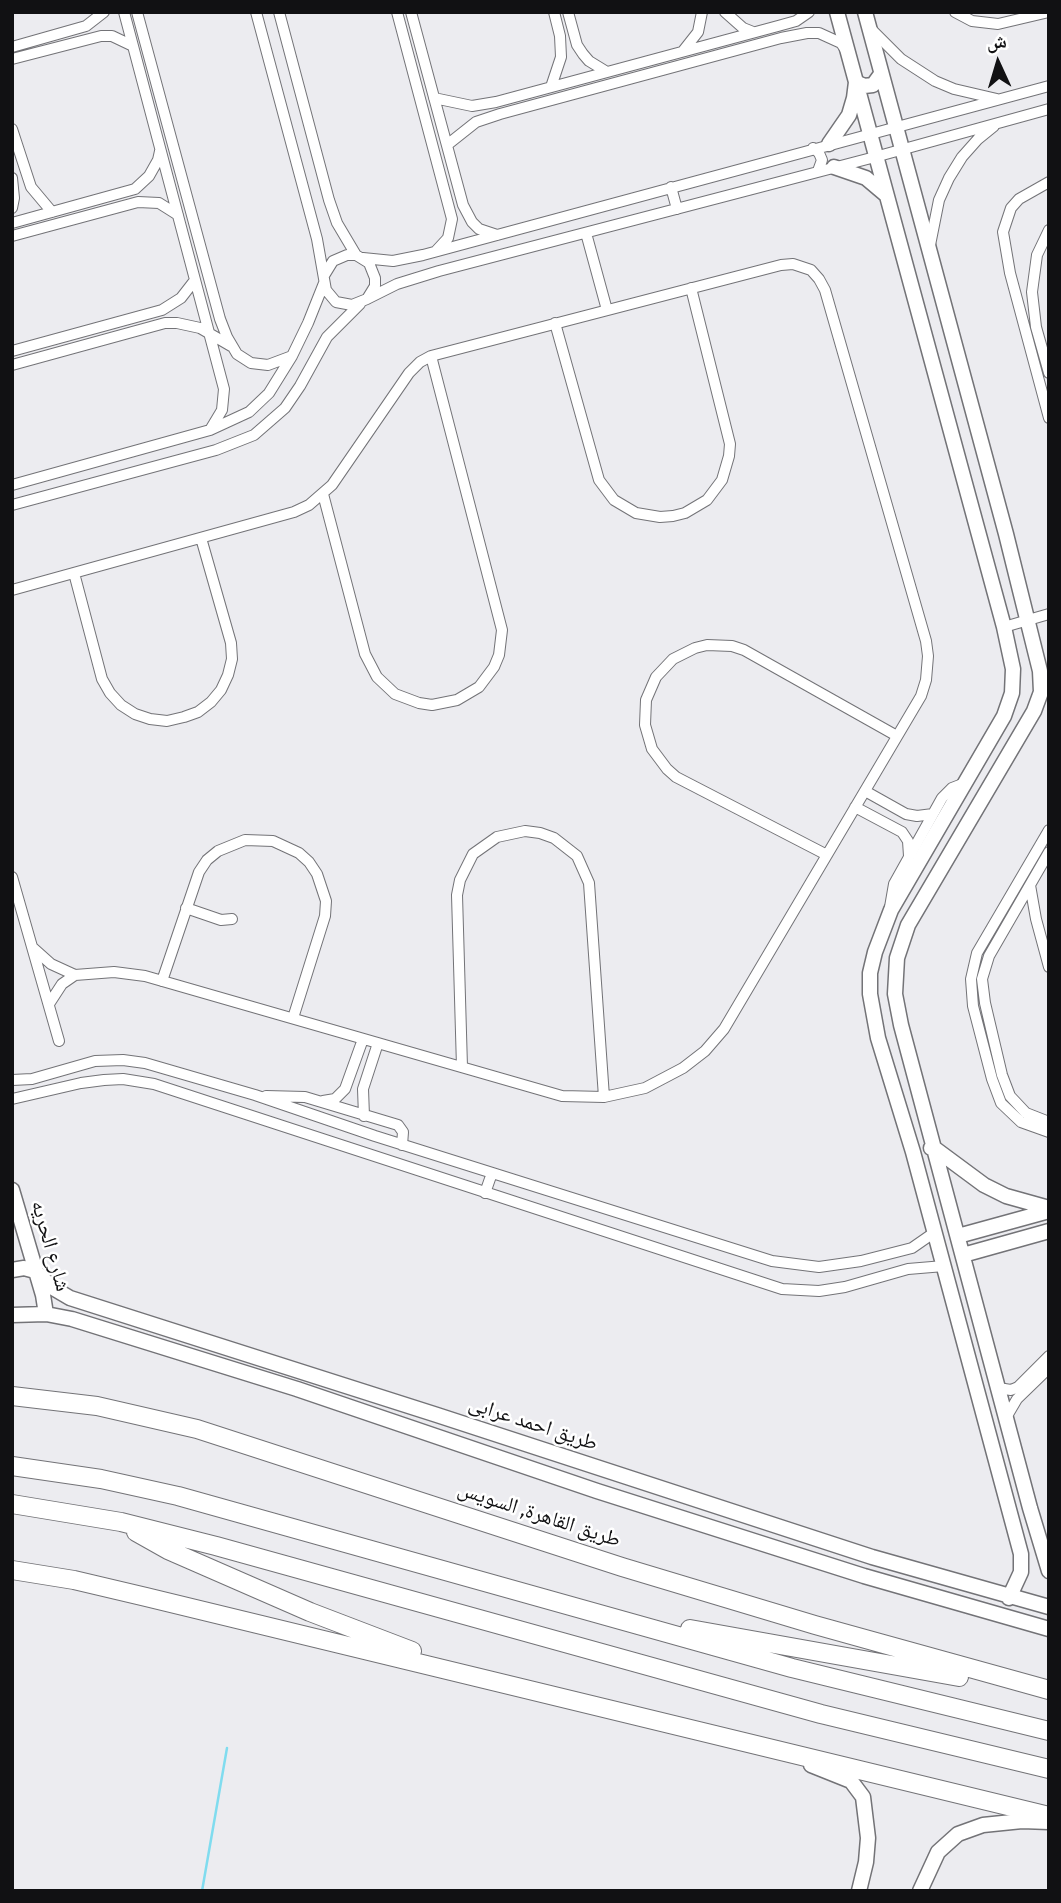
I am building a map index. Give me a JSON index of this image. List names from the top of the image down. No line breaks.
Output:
{"streets":{"highway":["طريق القاهرة, السويس"],"street":["شارع الحريه","طريق احمد عرابى"]},"crossings":[["شارع الحريه","طريق احمد عرابى"]],"north":"top"}
